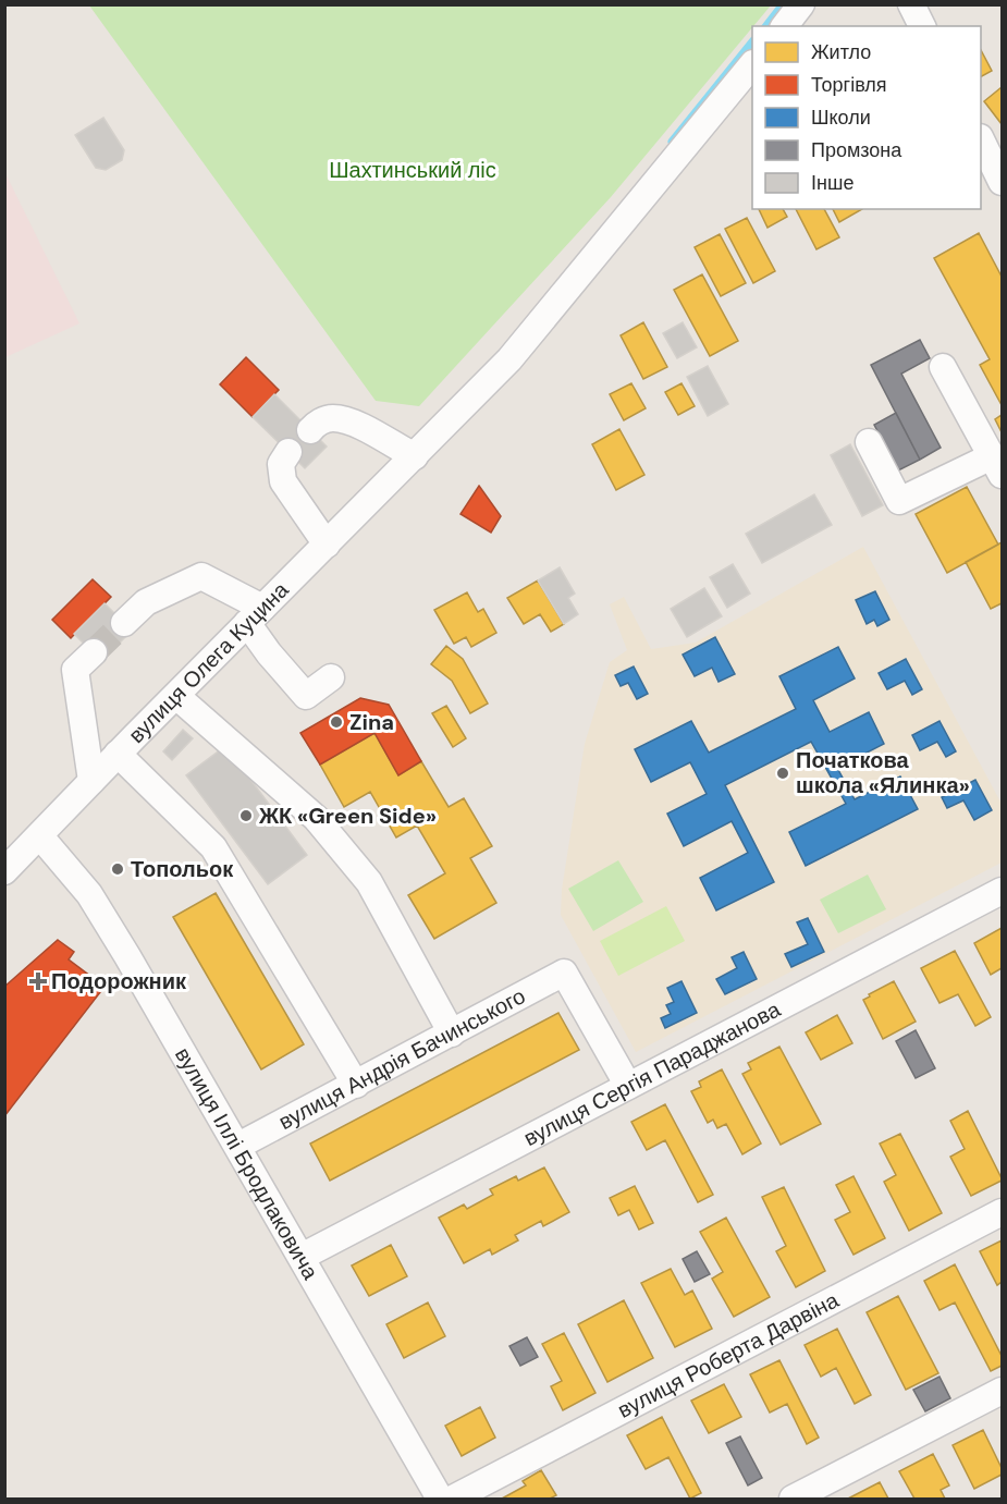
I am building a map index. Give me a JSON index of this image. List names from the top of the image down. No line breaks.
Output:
{"streets":{"street":["вулиця Олега Куцина","вулиця Андрія Бачинського","вулиця Сергія Параджанова","вулиця Іллі Бродлаковича","вулиця Роберта Дарвіна"]},"crossings":[["вулиця Олега Куцина","вулиця Іллі Бродлаковича"],["вулиця Андрія Бачинського","вулиця Сергія Параджанова"],["вулиця Андрія Бачинського","вулиця Іллі Бродлаковича"],["вулиця Сергія Параджанова","вулиця Іллі Бродлаковича"]],"parks":["Шахтинський ліс"],"places":{"other":["Zina","Початкова школа «Ялинка»","ЖК «Green Side»","Топольок"],"health":["Подорожник"]},"legend":["Житло","Торгівля","Школи","Промзона","Інше"]}
